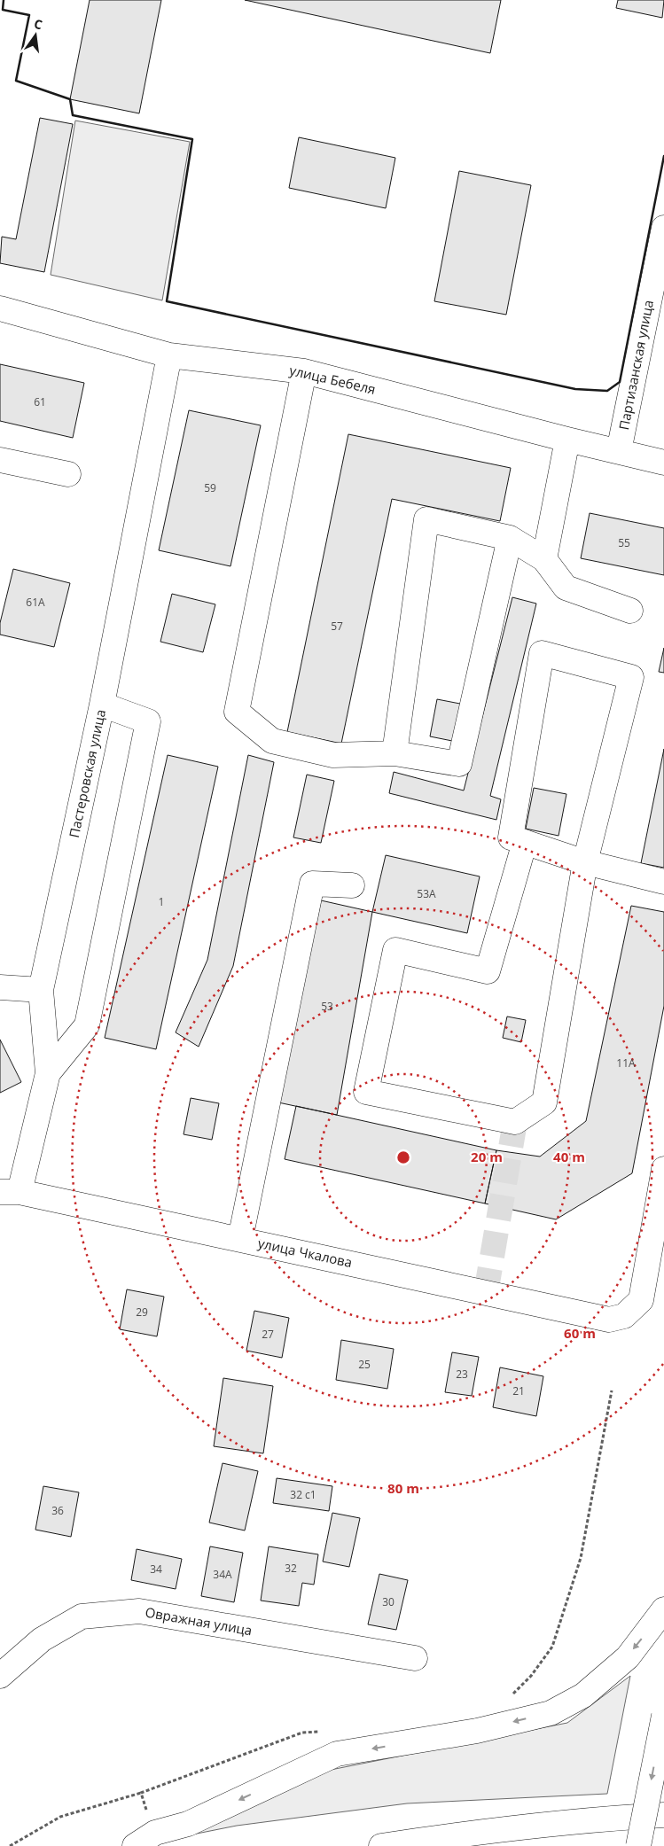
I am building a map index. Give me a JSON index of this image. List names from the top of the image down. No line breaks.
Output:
{"streets":{"street":["Партизанская улица","улица Бебеля","Пастеровская улица","улица Чкалова","Овражная улица"]},"crossings":[["Партизанская улица","улица Бебеля"],["улица Бебеля","Пастеровская улица"],["Пастеровская улица","улица Чкалова"]],"house_numbers":["61","59","55","61А","57","53А","1","53","11А","29","27","25","23","21","32 с1","36","32","34","34А","30"],"north":"top","rings":["20 m","40 m","60 m","80 m"]}
